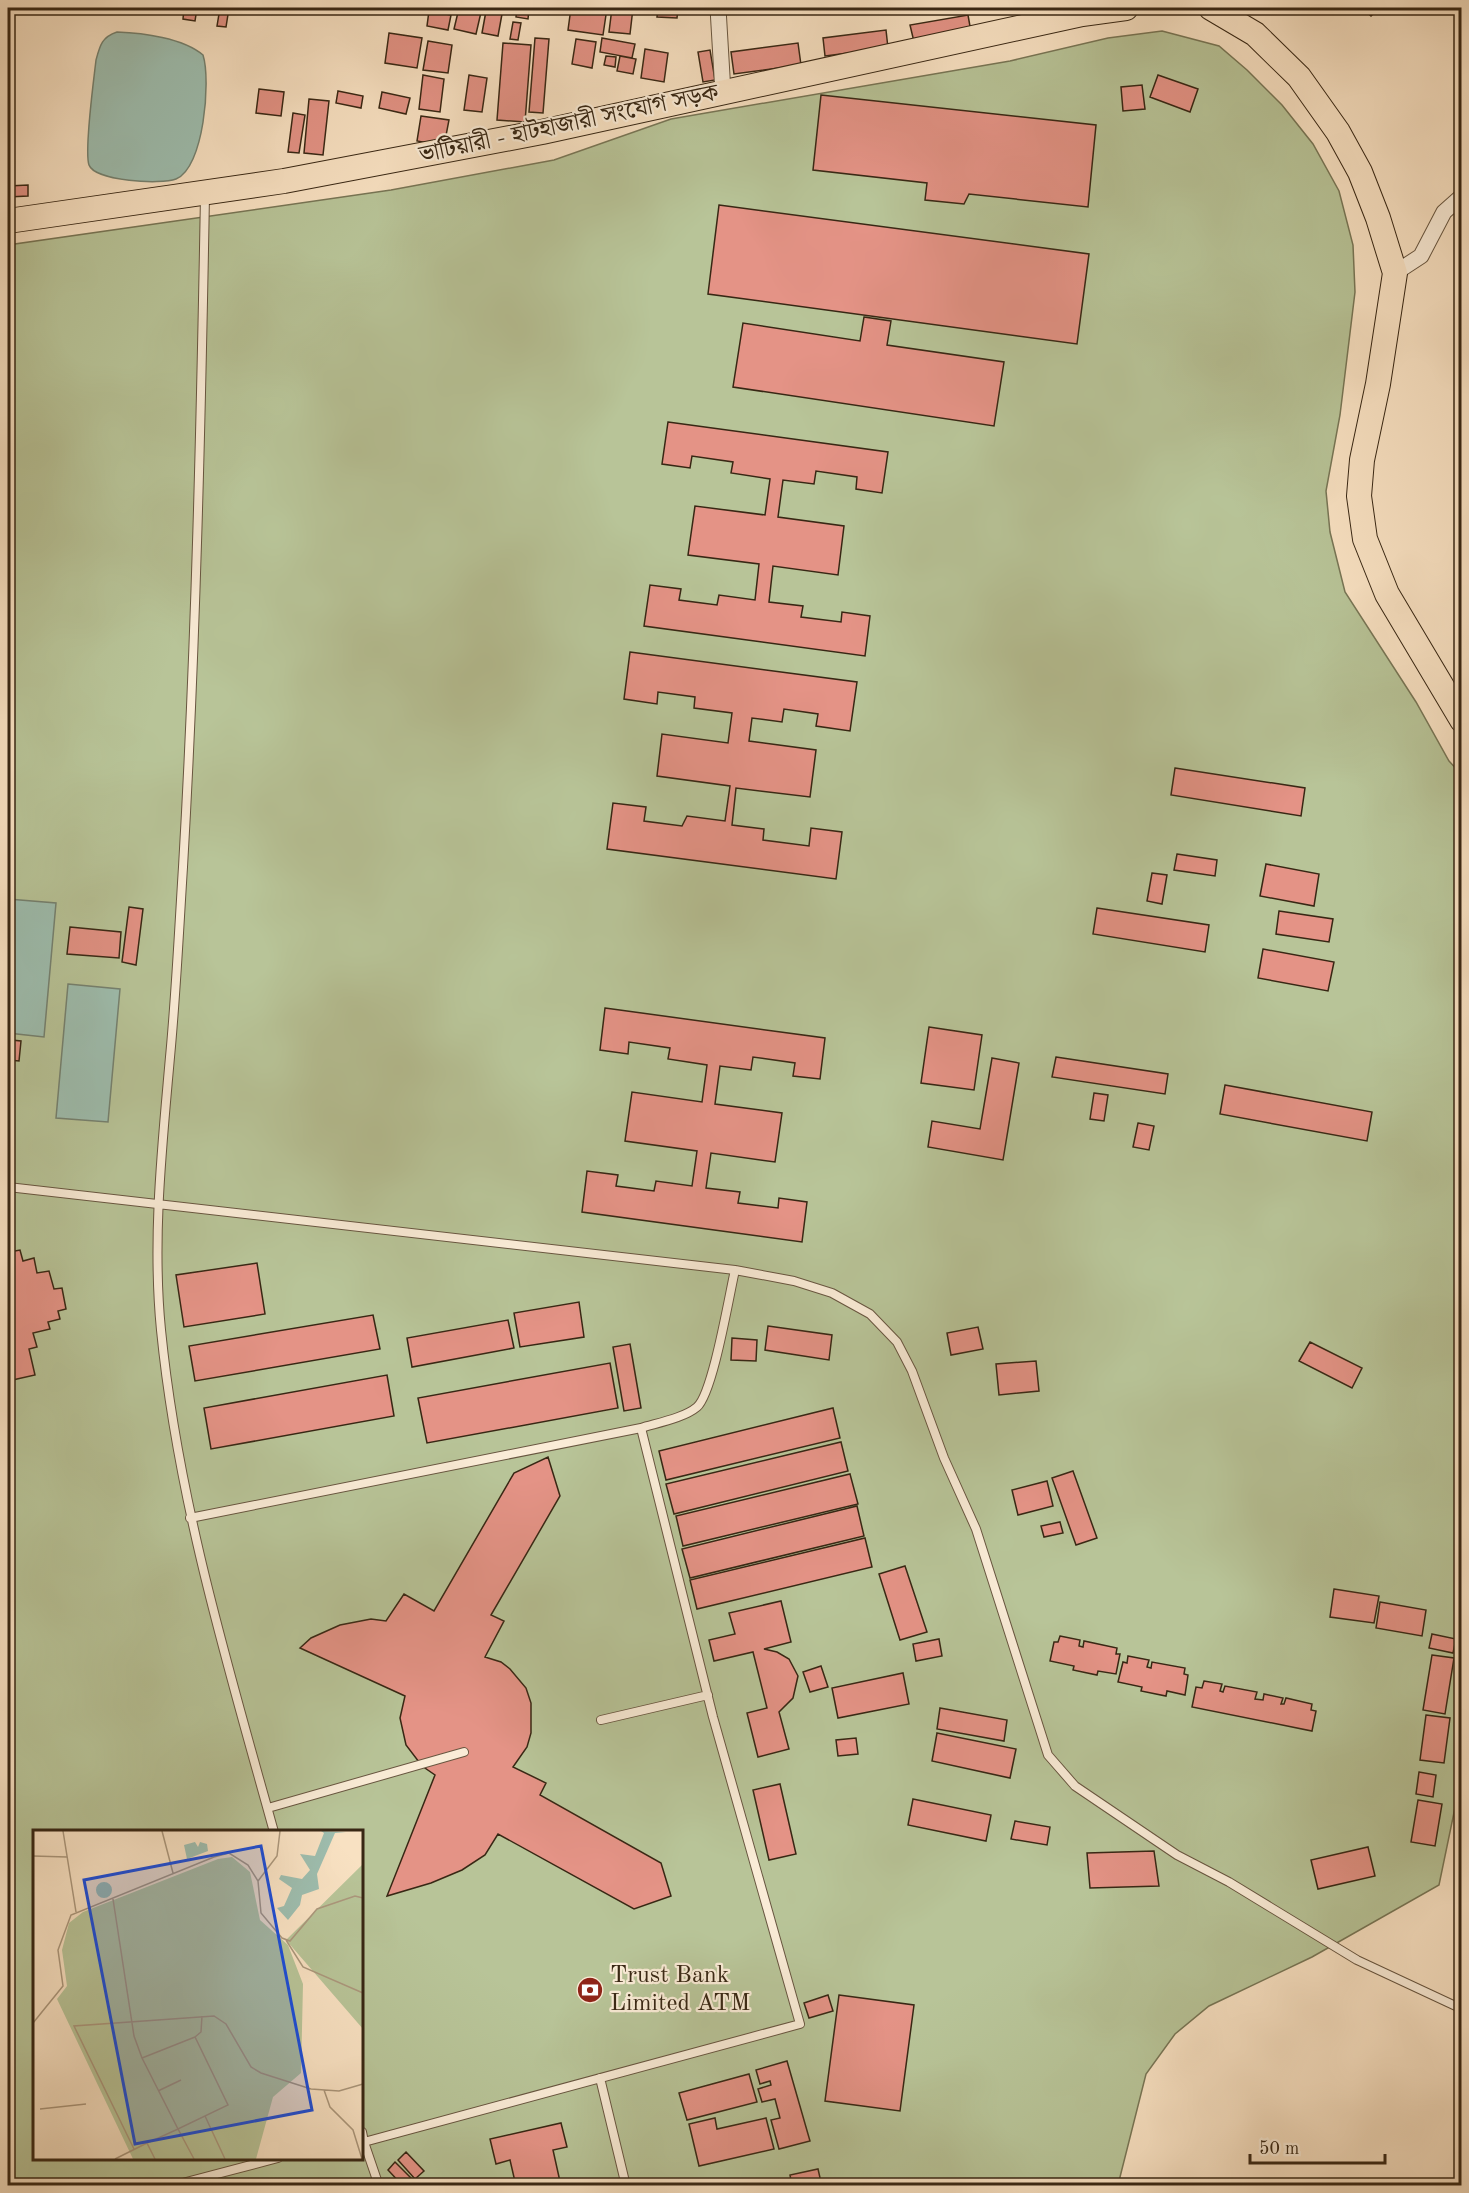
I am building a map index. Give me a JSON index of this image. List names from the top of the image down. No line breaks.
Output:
{"streets":{"main road":["ভাটিয়ারী - হাটহাজারী সংযোগ সড়ক"]},"places":{"bank":["Trust Bank Limited ATM"]},"scale_bar":"50 m"}
